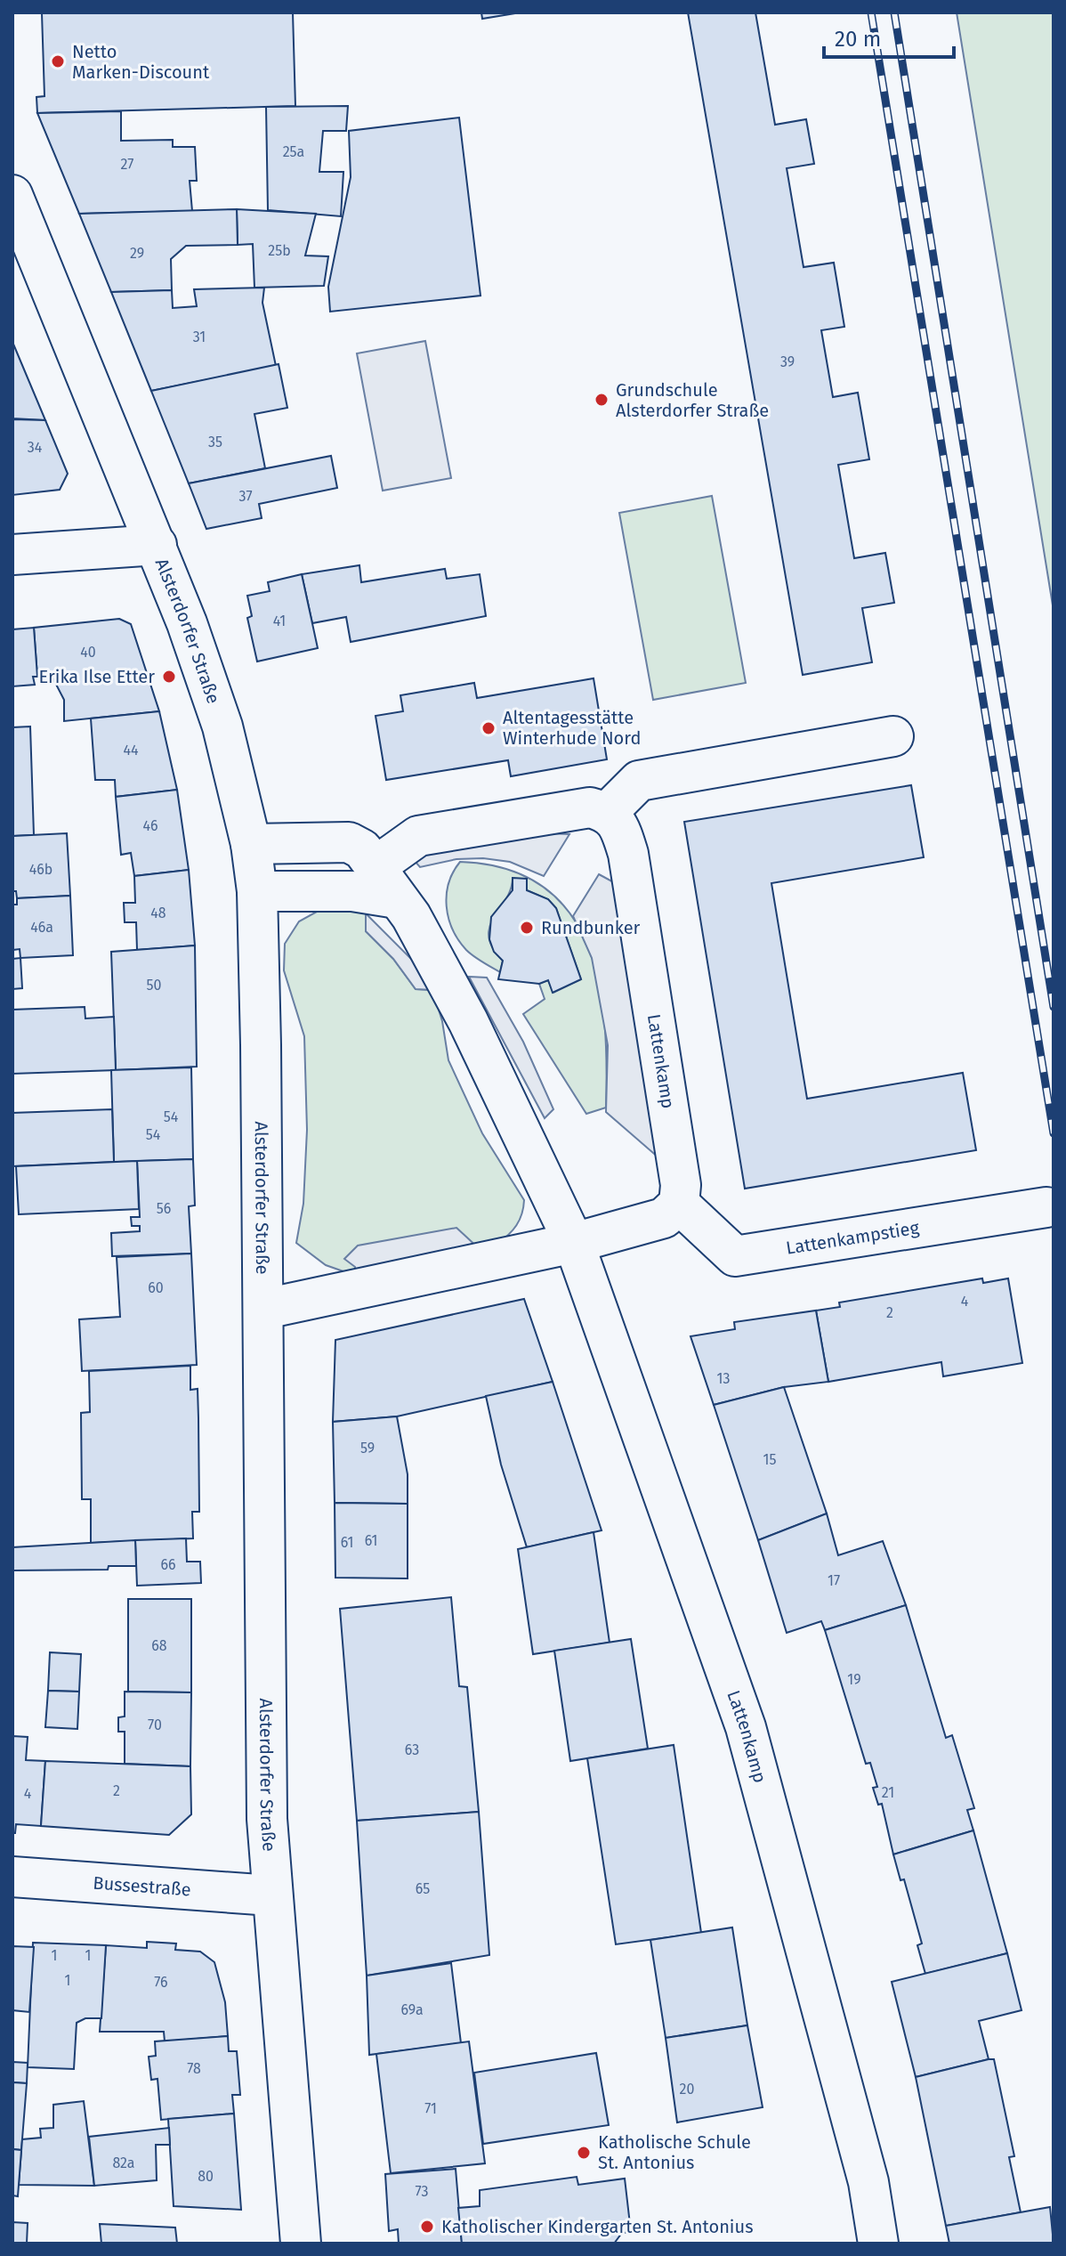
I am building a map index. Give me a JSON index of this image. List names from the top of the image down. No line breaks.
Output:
{"streets":{"street":["Alsterdorfer Straße","Lattenkamp","Lattenkampstieg","Bussestraße"]},"crossings":[["Alsterdorfer Straße","Lattenkamp"],["Alsterdorfer Straße","Bussestraße"],["Lattenkamp","Lattenkampstieg"]],"places":["Netto Marken-Discount","Grundschule Alsterdorfer Straße","Erika Ilse Etter","Altentagesstätte Winterhude Nord","Rundbunker","Katholische Schule St. Antonius","Katholischer Kindergarten St. Antonius"],"house_numbers":["25a","27","25b","29","31","39","35","34","37","41","40","44","46","46b","48","46a","50","54","54","56","60","4","2","13","59","15","61","61","66","17","68","19","70","63","2","21","4","65","1","1","1","76","69a","78","20","71","82a","80","73"],"scale_bar":"20 m"}
